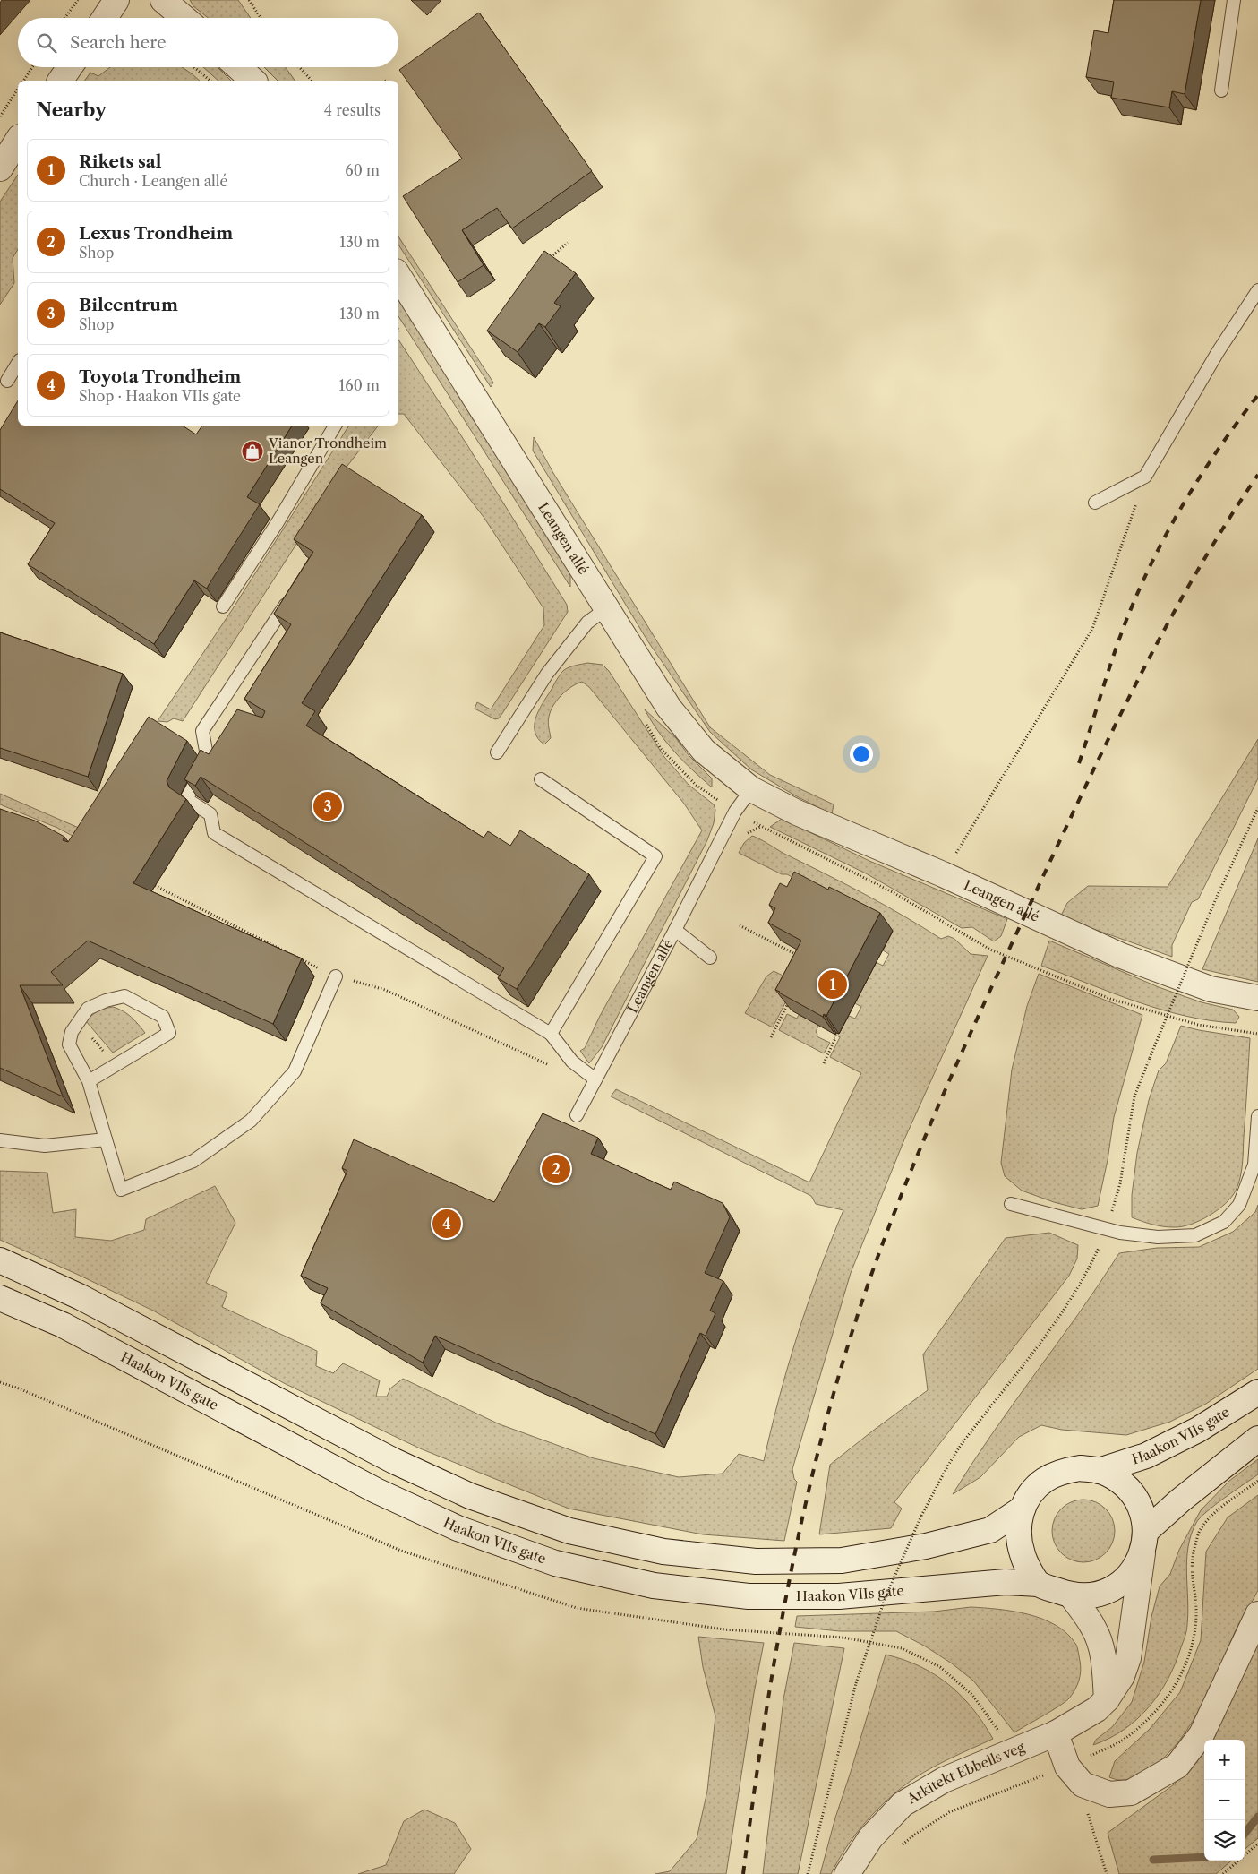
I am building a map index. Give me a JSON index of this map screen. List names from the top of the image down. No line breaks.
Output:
{"streets":{"main road":["Leangen allé","Haakon VIIs gate","Arkitekt Ebbells veg"]},"crossings":[["Haakon VIIs gate","Arkitekt Ebbells veg"]],"places":{"shop":["Vianor Trondheim Leangen"]},"page":{"search":"Search here","heading":["Nearby","4 results"],"list":[{"mark":"1","name":"Rikets sal","note":"Church · Leangen allé","value":"60 m"},{"mark":"2","name":"Lexus Trondheim","note":"Shop","value":"130 m"},{"mark":"3","name":"Bilcentrum","note":"Shop","value":"130 m"},{"mark":"4","name":"Toyota Trondheim","note":"Shop · Haakon VIIs gate","value":"160 m"}],"pins":["3","1","2","4"],"map_buttons":["+","−"]}}
